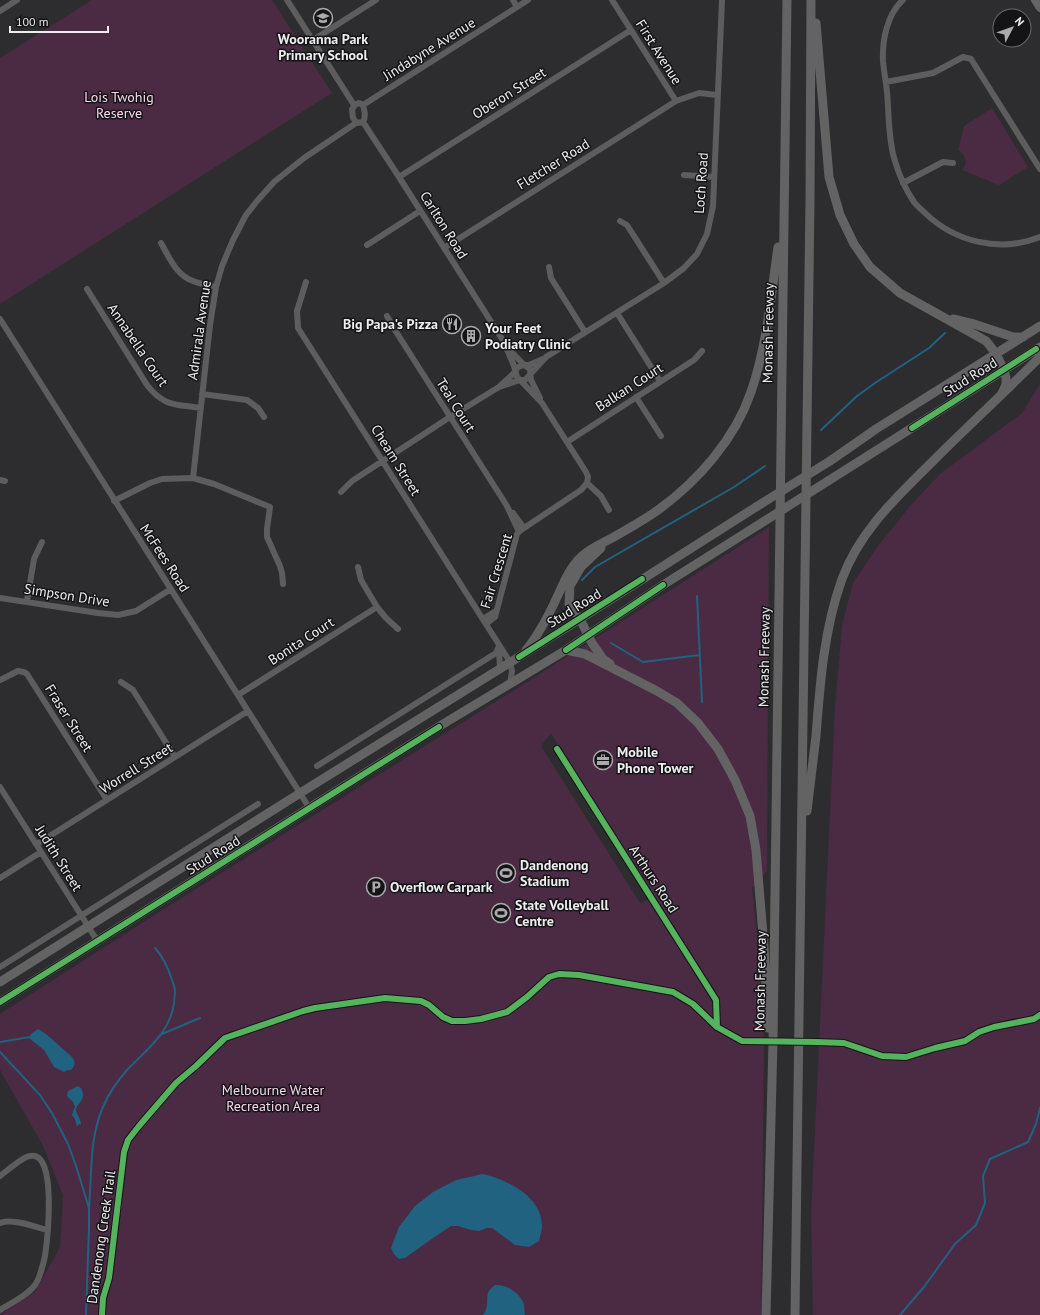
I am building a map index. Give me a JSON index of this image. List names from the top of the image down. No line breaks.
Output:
{"streets":{"highway":["Monash Freeway","Stud Road"],"street":["Jindabyne Avenue","First Avenue","Oberon Street","Fletcher Road","Loch Road","Carlton Road","Admirala Avenue","Annabella Court","Balkan Court","Teal Court","Cheam Street","McFees Road","Fair Crescent","Simpson Drive","Bonita Court","Fraser Street","Worrell Street","Judith Street"],"cycle path":["Arthurs Road","Dandenong Creek Trail"]},"crossings":[["First Avenue","Oberon Street"],["First Avenue","Fletcher Road"],["First Avenue","Loch Road"],["Oberon Street","Carlton Road"],["Fletcher Road","Carlton Road"],["Loch Road","Carlton Road"],["Admirala Avenue","Annabella Court"],["Stud Road","Cheam Street"],["Stud Road","McFees Road"],["Stud Road","Judith Street"],["Teal Court","Fair Crescent"],["Cheam Street","Fair Crescent"],["McFees Road","Simpson Drive"],["McFees Road","Bonita Court"],["McFees Road","Worrell Street"],["Fraser Street","Worrell Street"],["Worrell Street","Judith Street"]],"parks":["Lois Twohig Reserve","Melbourne Water Recreation Area"],"places":{"school or university":["Wooranna Park Primary School"],"restaurant":["Big Papa's Pizza"],"building":["Your Feet Podiatry Clinic"],"office":["Mobile Phone Tower"],"sports":["Dandenong Stadium","State Volleyball Centre"],"parking":["Overflow Carpark"]},"scale_bar":"100 m","north":"top right"}
